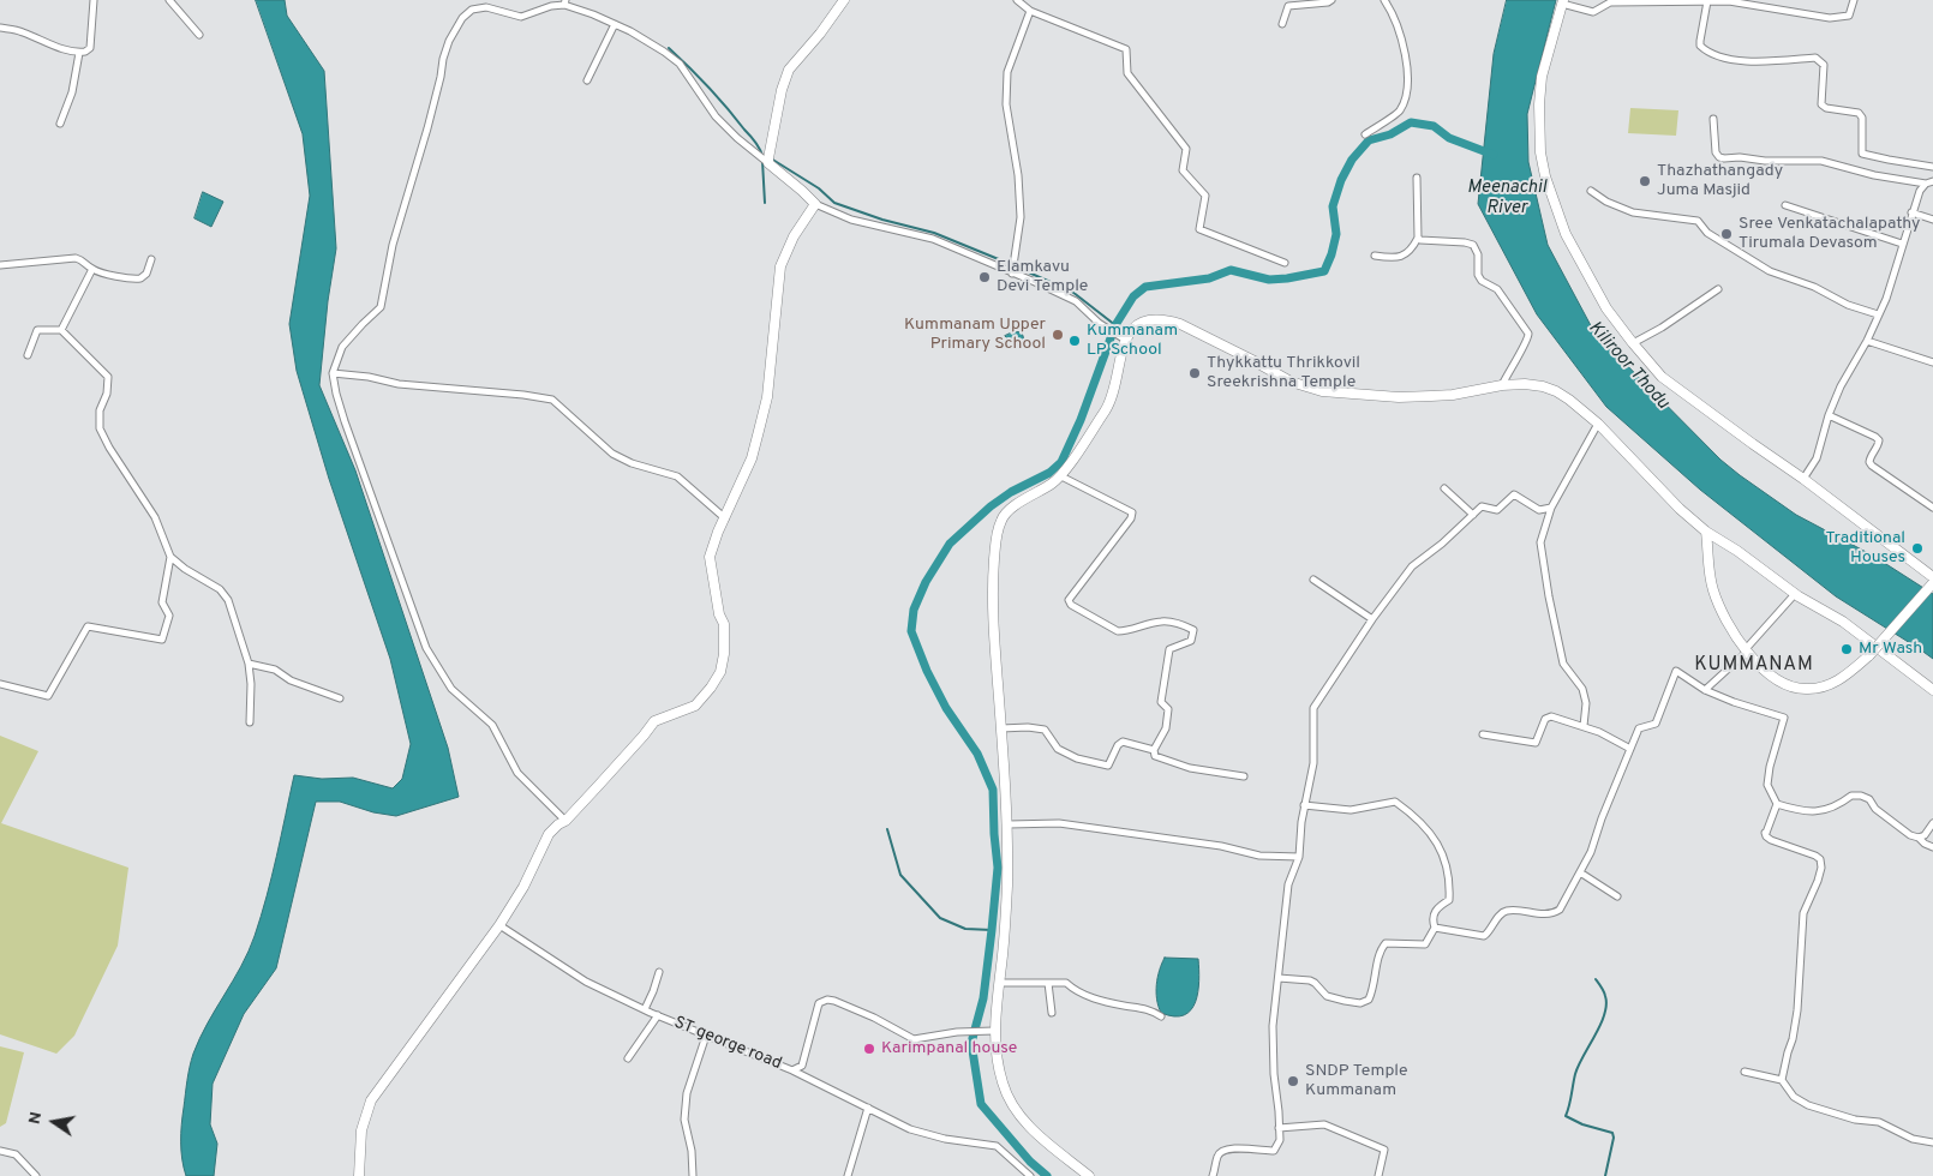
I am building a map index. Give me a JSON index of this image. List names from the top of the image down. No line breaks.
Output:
{"streets":{"street":["ST george road"]},"districts":["KUMMANAM"],"water":["Meenachil River","Kiliroor Thodu"],"places":["Thazhathangady Juma Masjid","Sree Venkatachalapathy Tirumala Devasom","Elamkavu Devi Temple","Kummanam Upper Primary School","Kummanam LP School","Thykkattu Thrikkovil Sreekrishna Temple","Traditional Houses","Mr Wash","Karimpanal house","SNDP Temple Kummanam"],"north":"left"}
